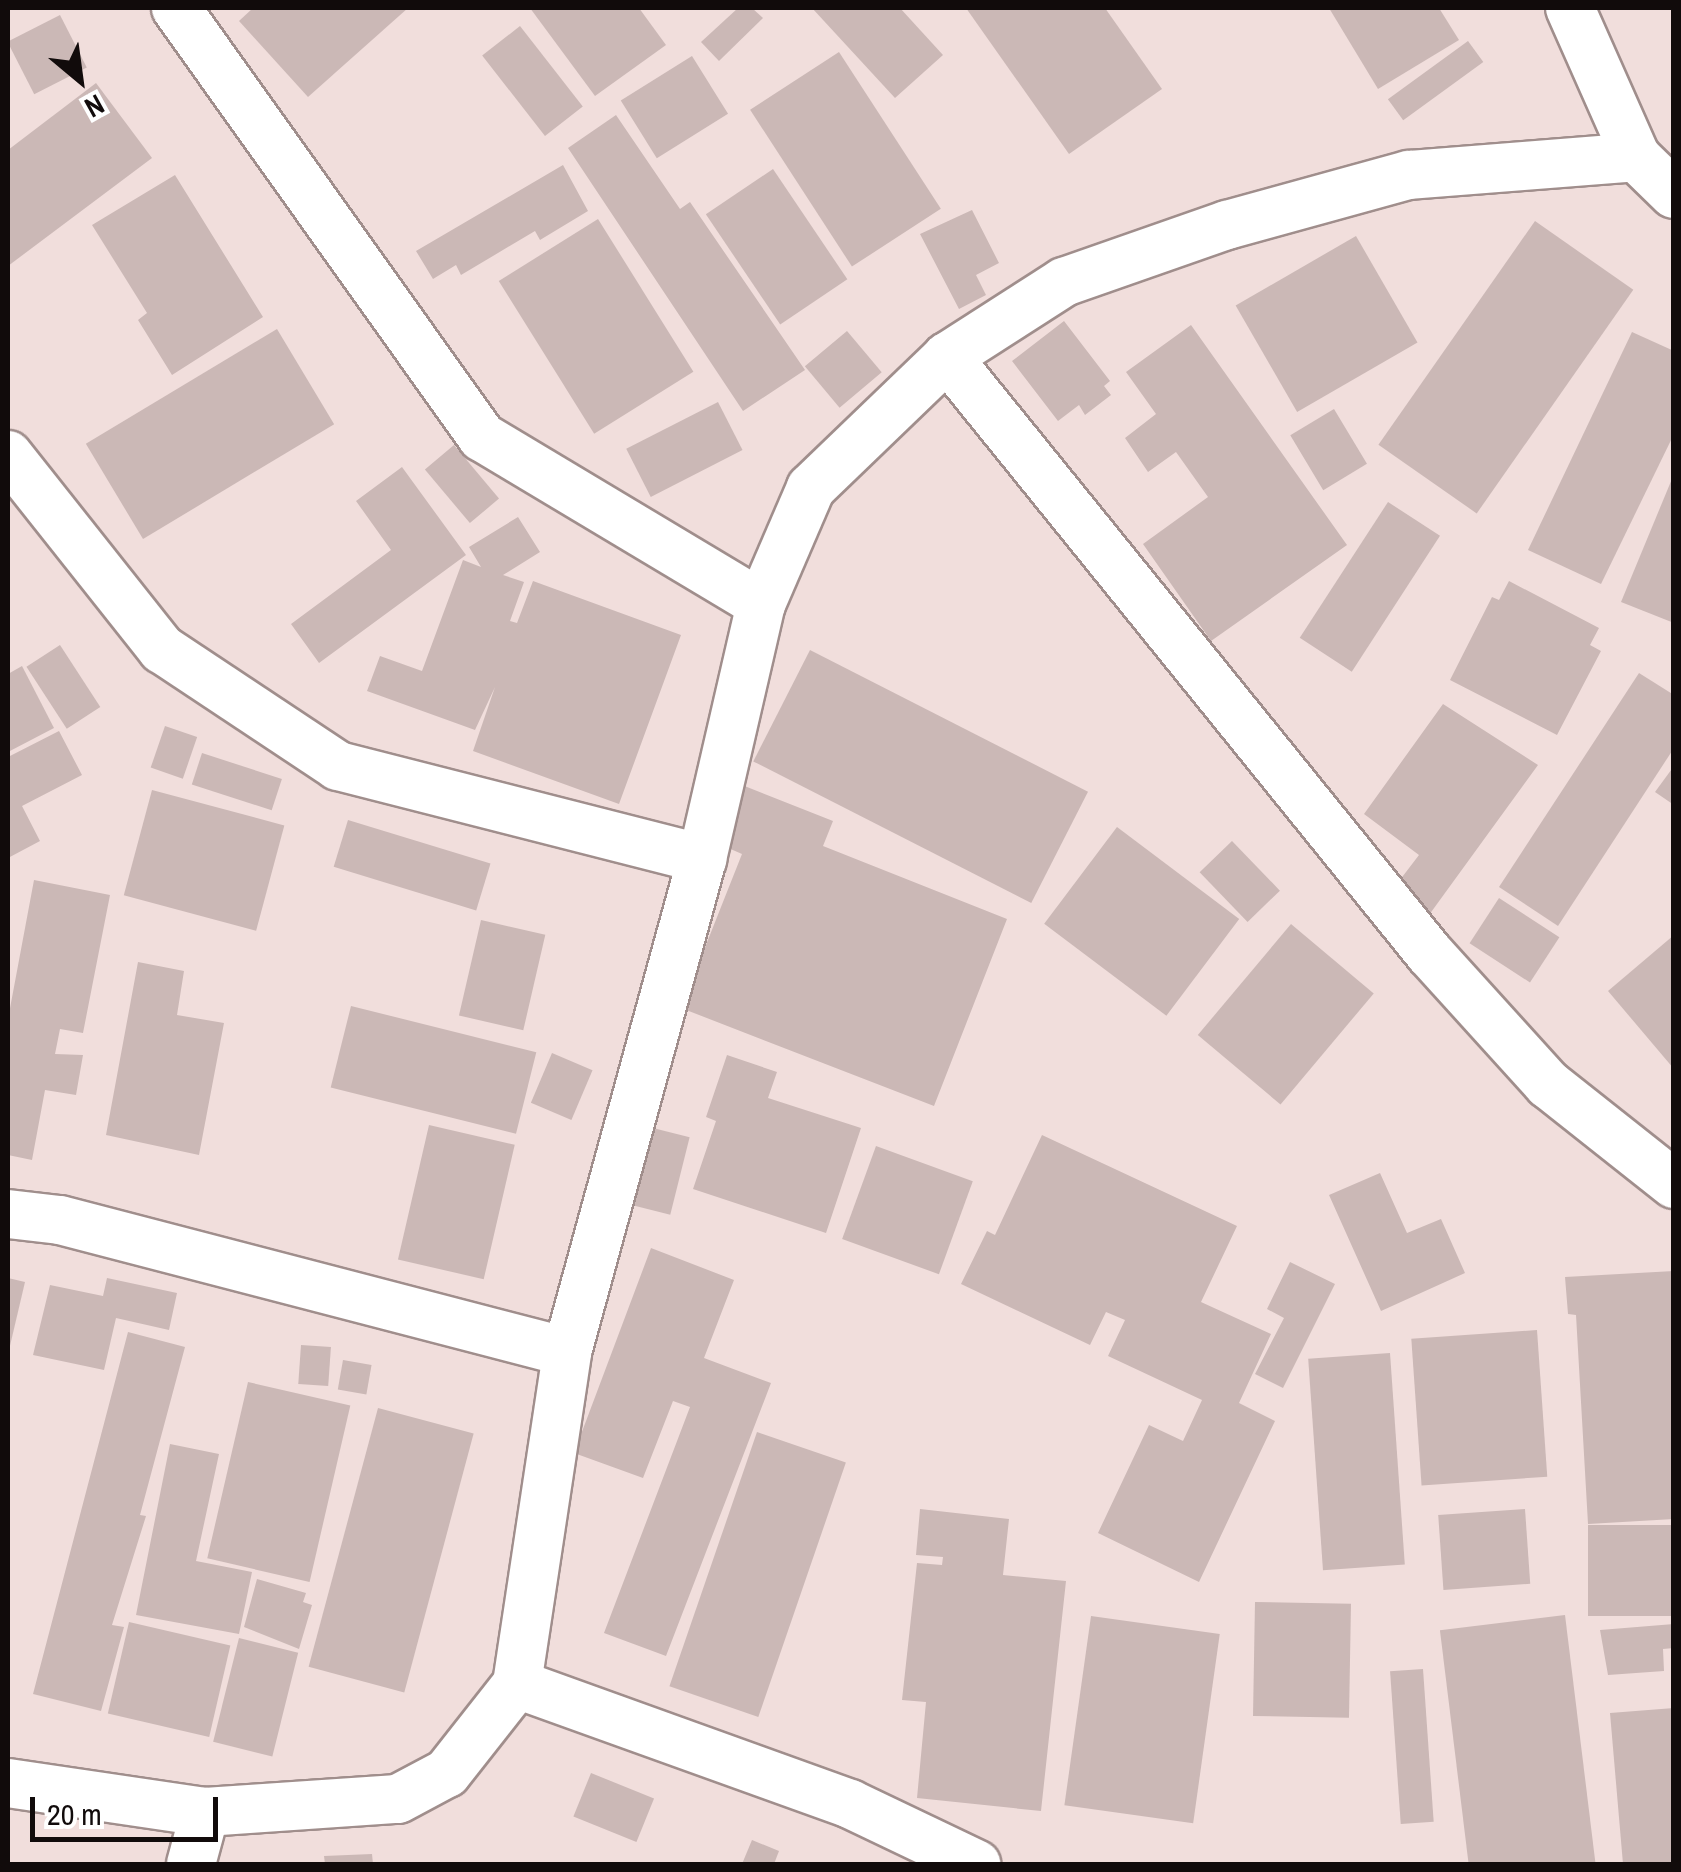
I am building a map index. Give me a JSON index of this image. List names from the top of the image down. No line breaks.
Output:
{"scale_bar":"20 m","north":"bottom right"}
